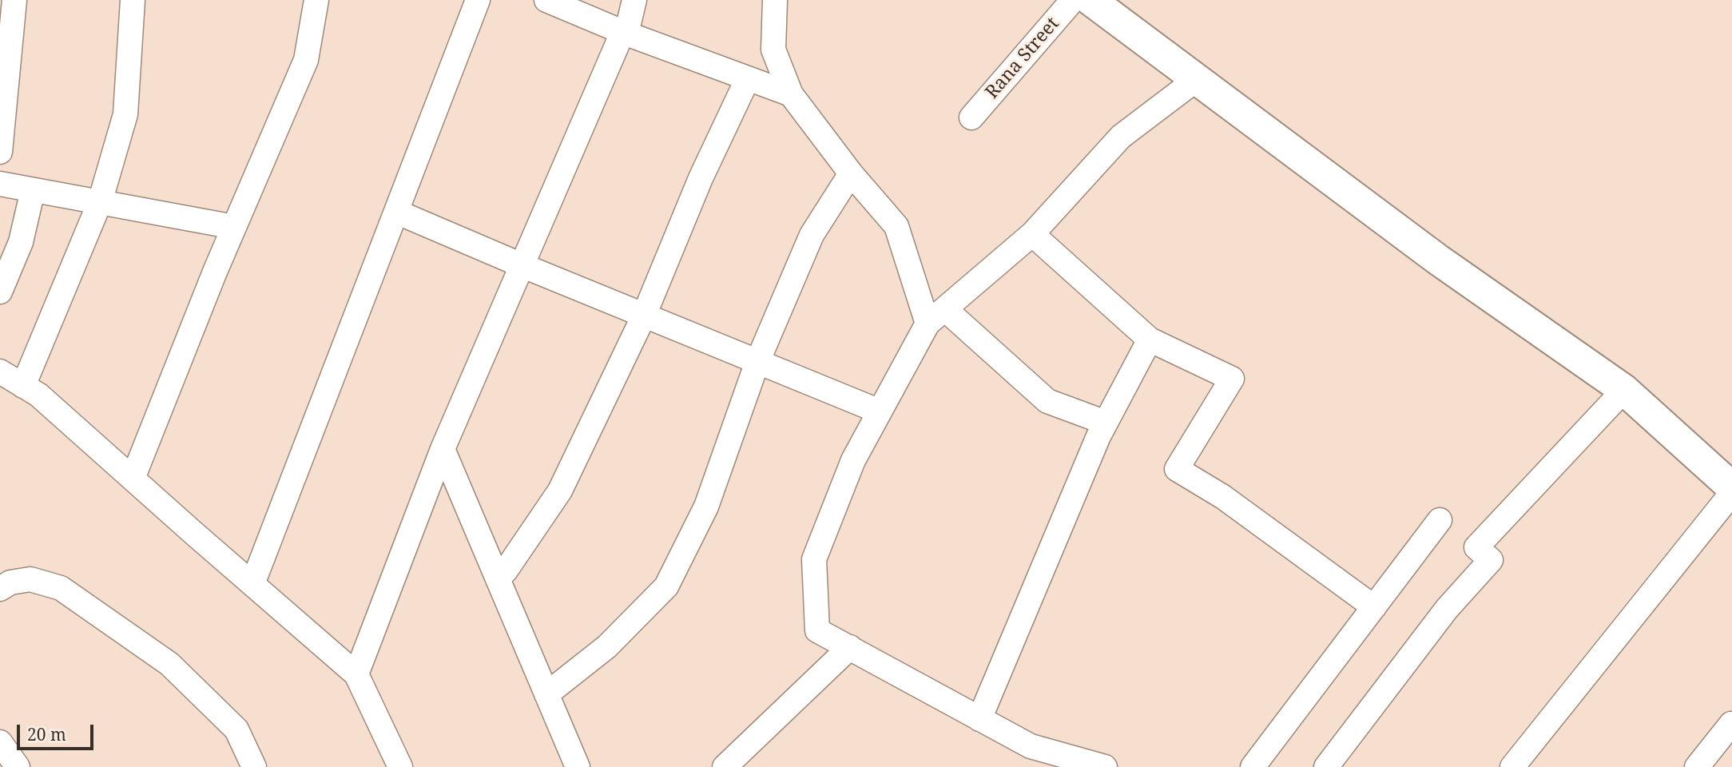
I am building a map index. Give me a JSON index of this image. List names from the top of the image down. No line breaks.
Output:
{"streets":{"street":["Rana Street"]},"scale_bar":"20 m"}
